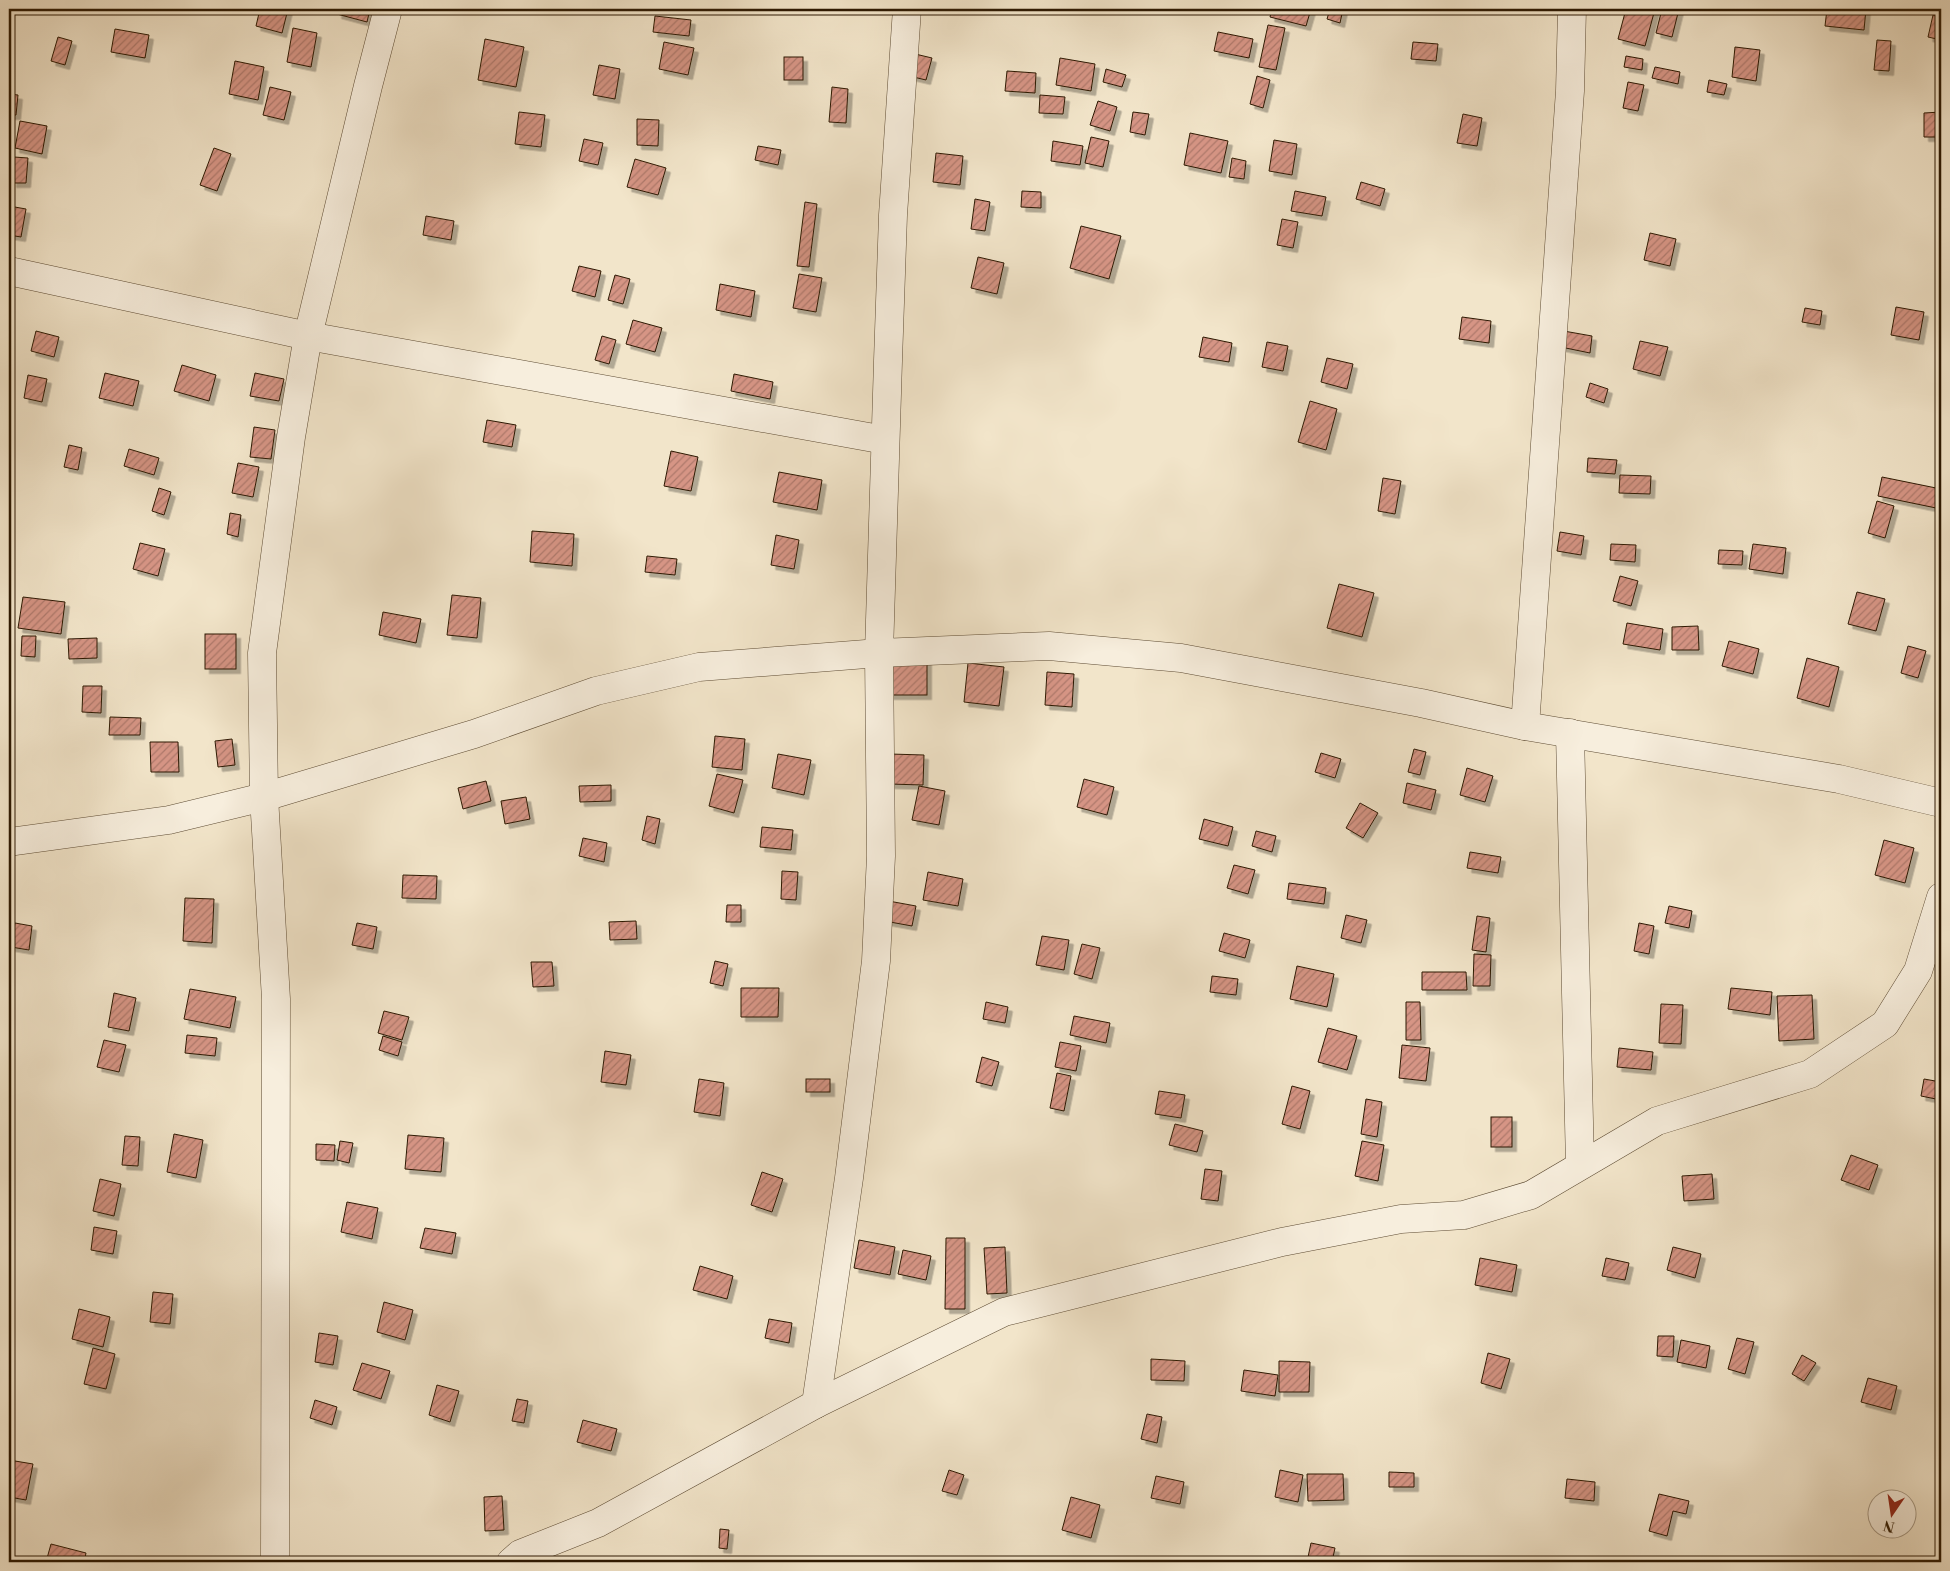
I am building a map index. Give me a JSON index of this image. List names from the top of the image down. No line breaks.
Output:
{"north":"bottom"}
